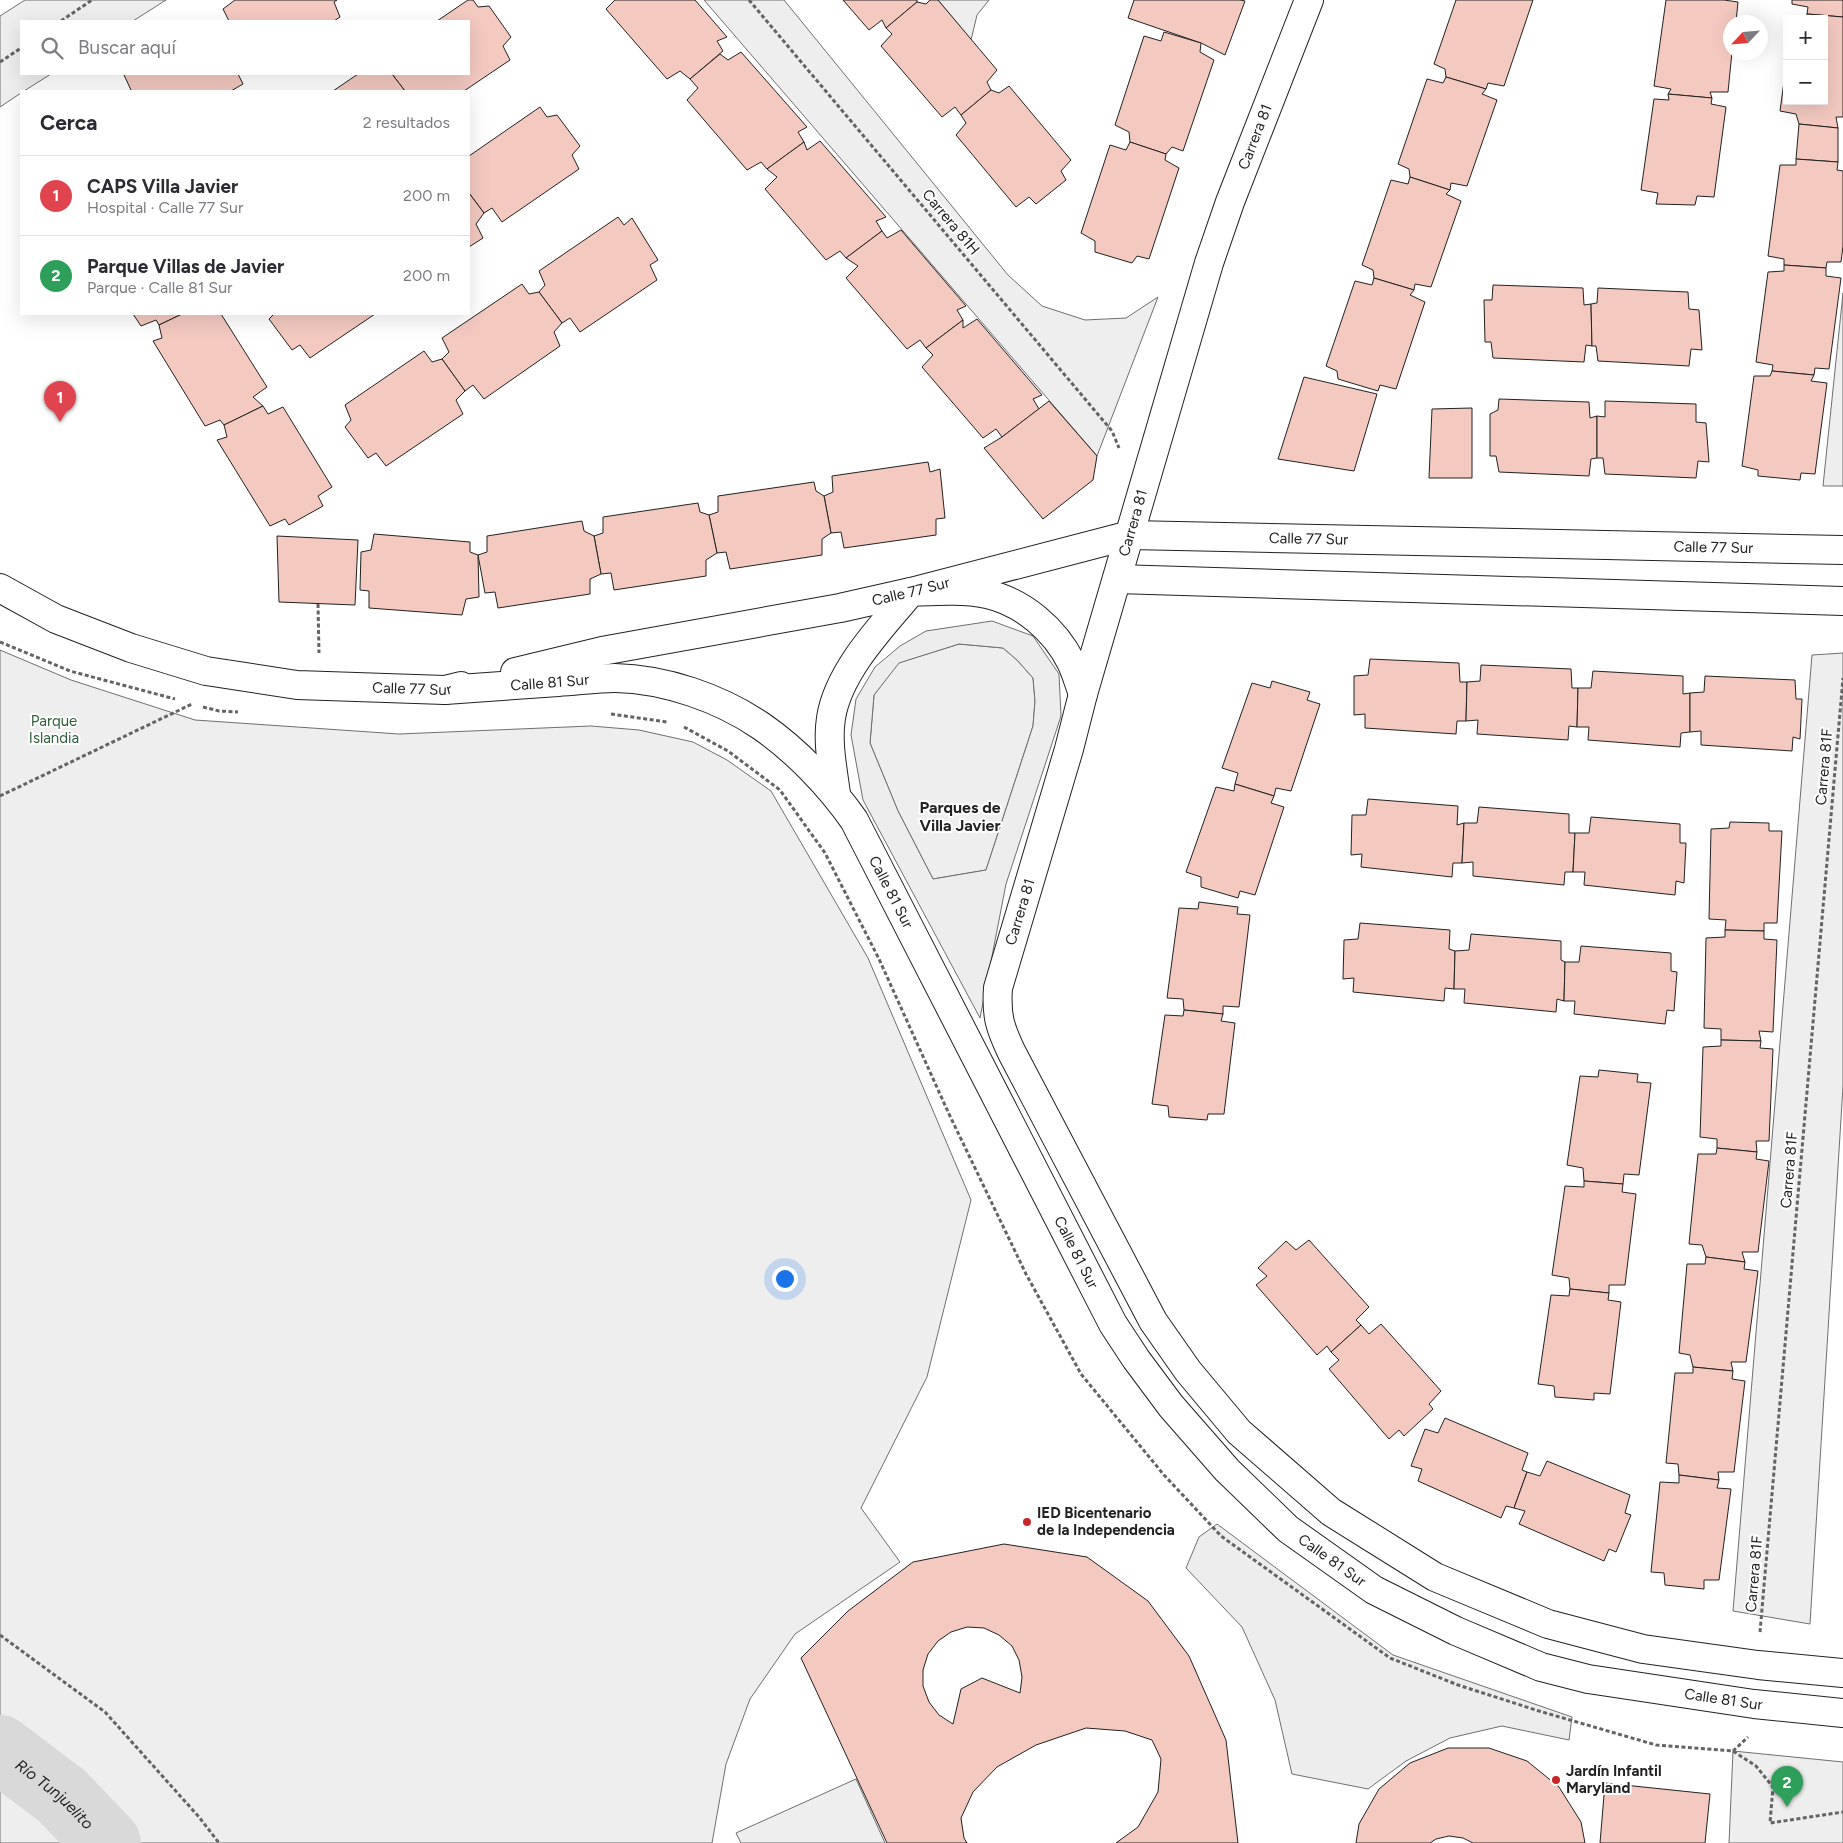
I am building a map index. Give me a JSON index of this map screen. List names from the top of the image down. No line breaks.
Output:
{"streets":{"street":["Carrera 81","Calle 77 Sur","Calle 81 Sur"],"path":["Carrera 81H","Carrera 81F"]},"crossings":[["Carrera 81","Calle 77 Sur"],["Carrera 81","Carrera 81F"],["Calle 77 Sur","Calle 81 Sur"]],"districts":["Parques de Villa Javier"],"water":["Río Tunjuelito"],"parks":["Parque Islandia"],"places":["IED Bicentenario de la Independencia","Jardín Infantil Maryland"],"north":"bottom left","page":{"map_buttons":["+","−"],"search":"Buscar aquí","heading":["Cerca","2 resultados"],"list":[{"mark":"1","name":"CAPS Villa Javier","note":"Hospital · Calle 77 Sur","value":"200 m"},{"mark":"2","name":"Parque Villas de Javier","note":"Parque · Calle 81 Sur","value":"200 m"}],"pins":["1","2"]}}
